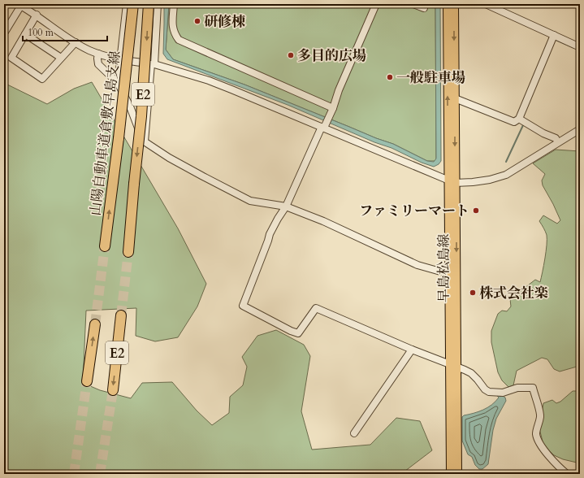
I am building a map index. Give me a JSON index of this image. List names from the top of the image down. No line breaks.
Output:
{"streets":{"highway":["E2","山陽自動車道倉敷早島支線"],"main road":["早島松島線"]},"places":["研修棟","多目的広場","一般駐車場","ファミリーマート","株式会社楽"],"scale_bar":"100 m"}
